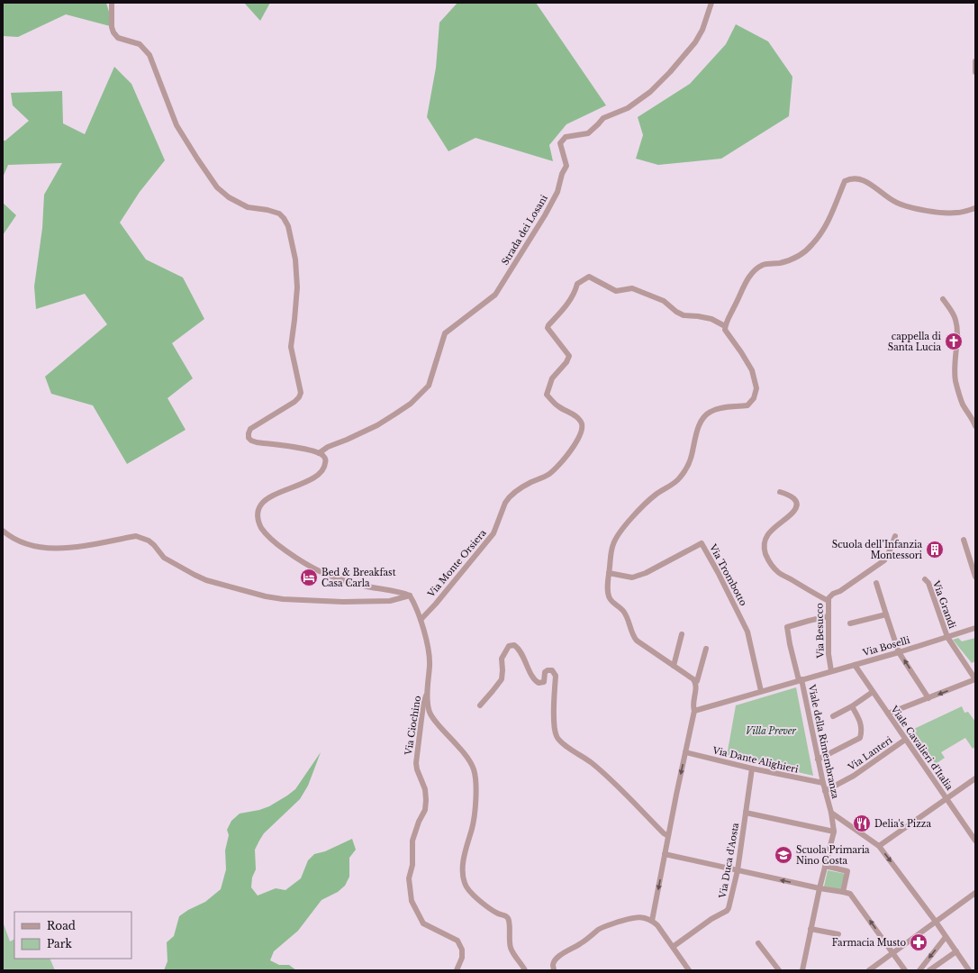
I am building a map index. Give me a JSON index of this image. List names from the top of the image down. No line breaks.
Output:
{"streets":{"street":["Strada dei Losani","Via Monte Orsiera","Via Trombotto","Via Grandi","Via Besucco","Via Boselli","Via Ciochino","Viale della Rimembranza","Viale Cavalieri d'Italia","Via Lanteri","Via Dante Alighieri","Via Duca d'Aosta"]},"crossings":[["Via Trombotto","Viale della Rimembranza"],["Via Grandi","Via Boselli"],["Via Besucco","Via Boselli"],["Via Boselli","Viale della Rimembranza"],["Via Boselli","Viale Cavalieri d'Italia"],["Viale della Rimembranza","Via Lanteri"],["Viale della Rimembranza","Via Dante Alighieri"],["Viale Cavalieri d'Italia","Via Lanteri"],["Via Dante Alighieri","Via Duca d'Aosta"]],"parks":["Villa Prever"],"places":{"church":["cappella di Santa Lucia"],"building":["Scuola dell’Infanzia Montessori"],"hotel":["Bed & Breakfast Casa Carla"],"restaurant":["Delia's Pizza"],"school or university":["Scuola Primaria Nino Costa"],"pharmacy":["Farmacia Musto"]},"legend":["Road","Park"]}
